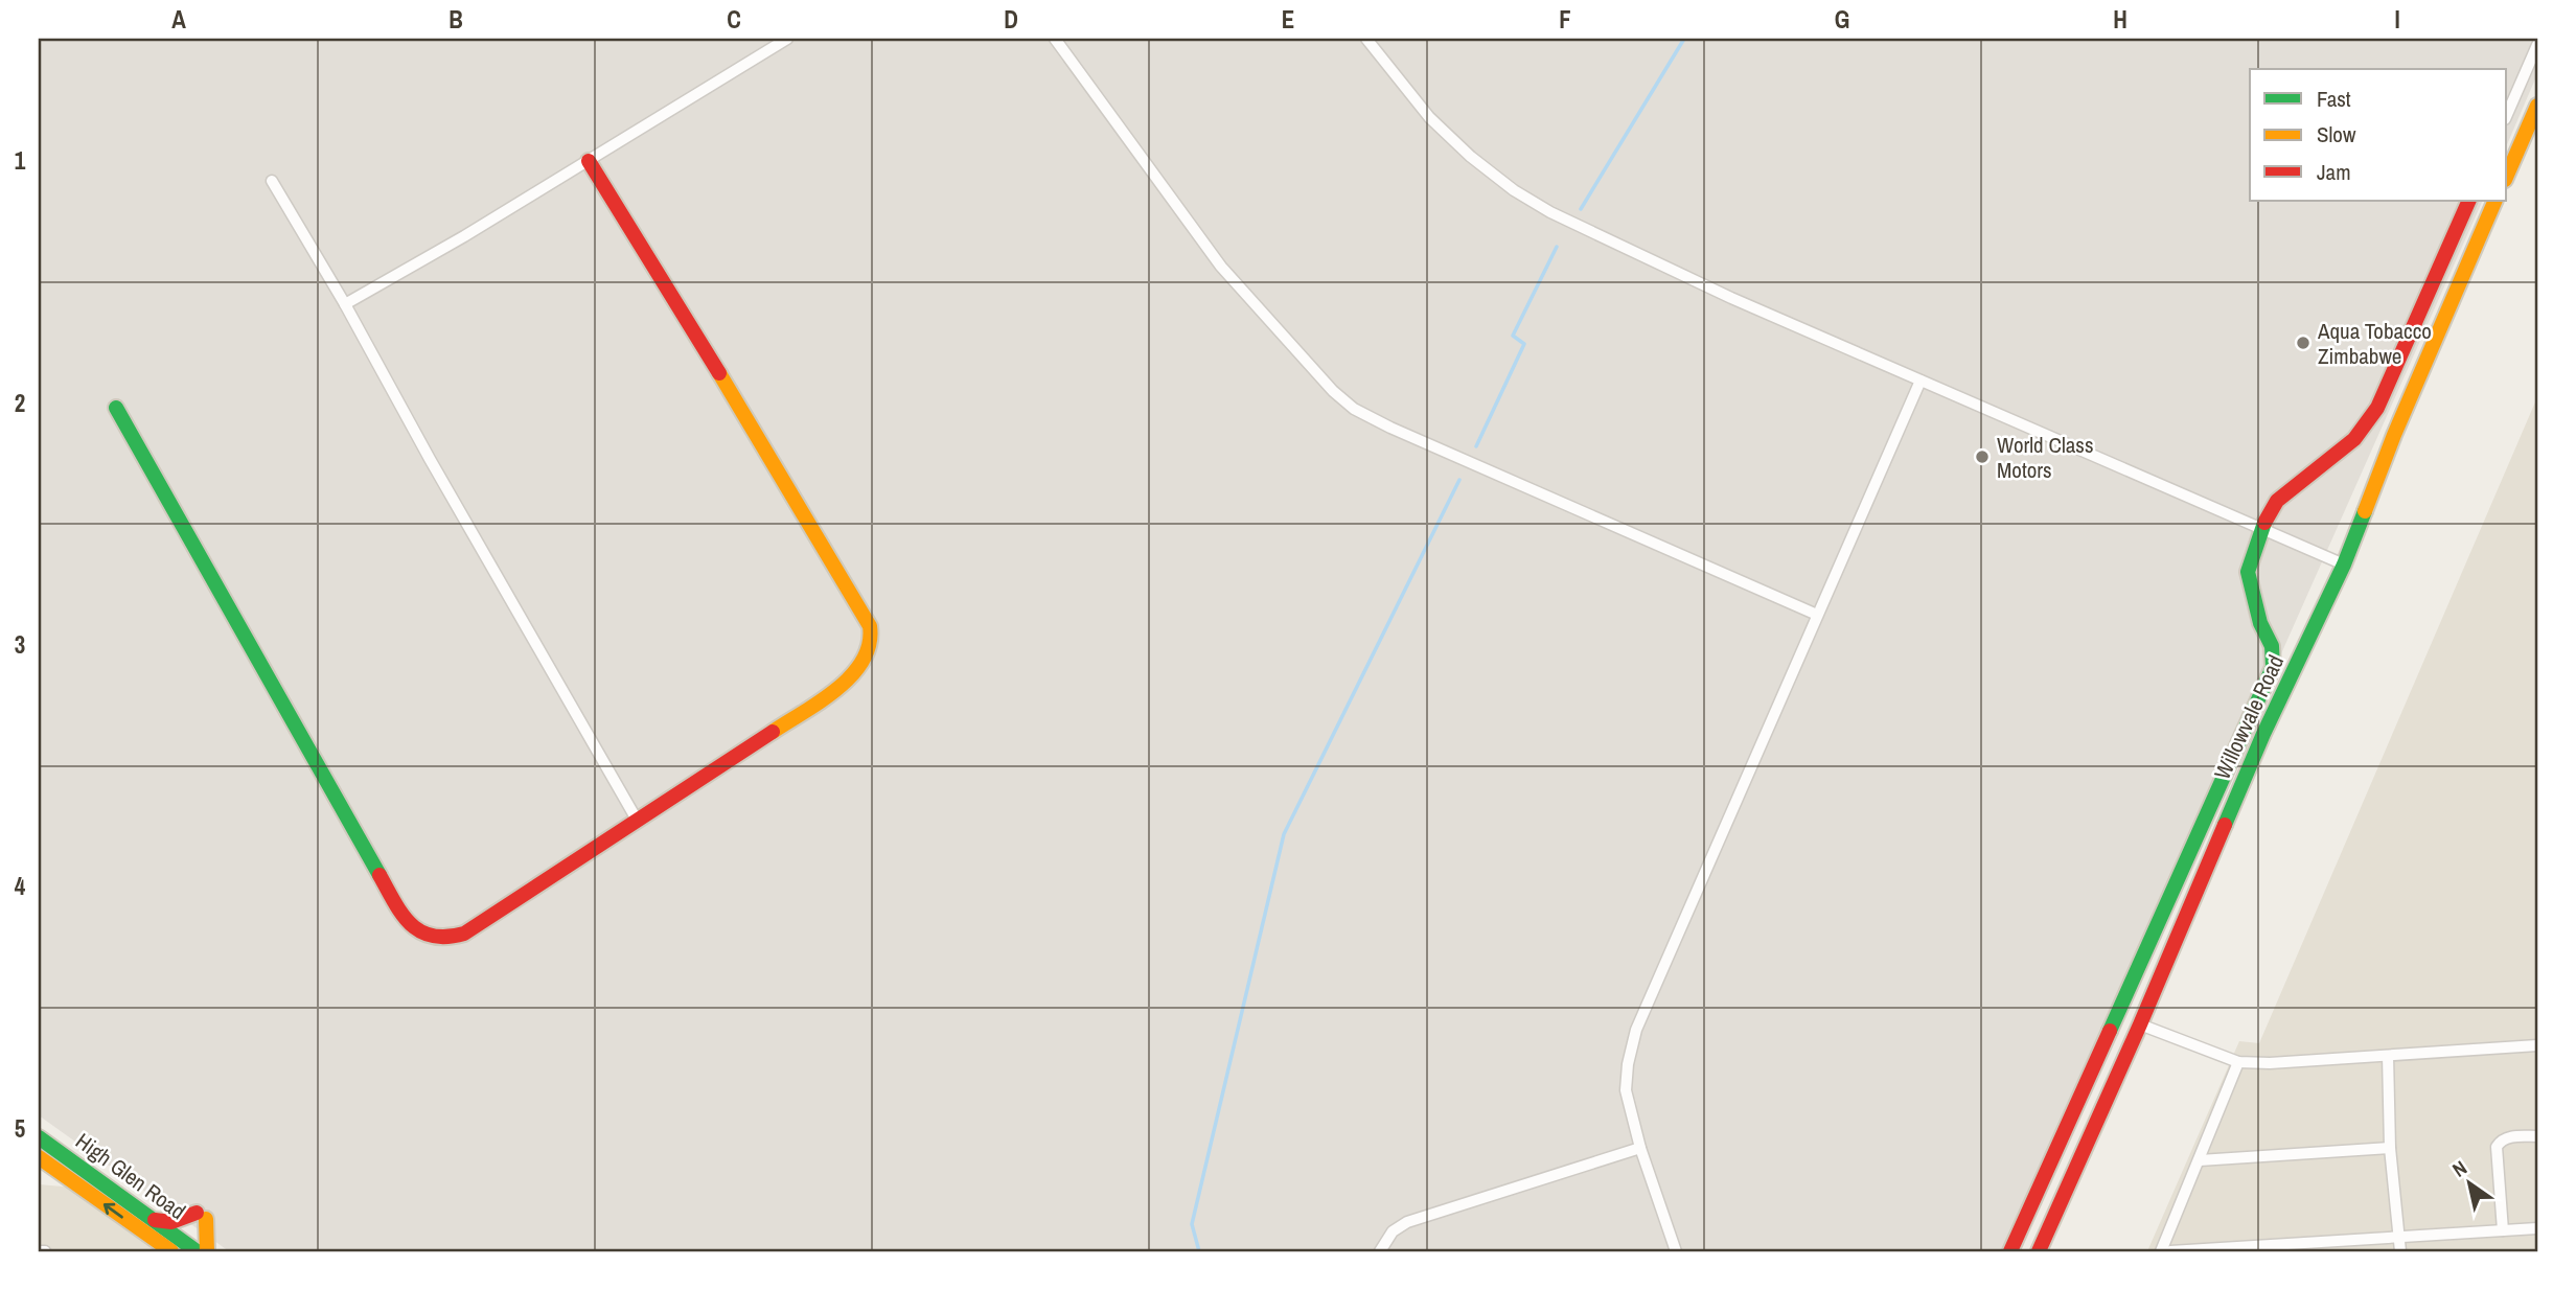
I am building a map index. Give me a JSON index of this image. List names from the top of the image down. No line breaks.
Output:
{"streets":{"street":["Willowvale Road","High Glen Road"]},"places":["Aqua Tobacco Zimbabwe","World Class Motors"],"legend":["Fast","Slow","Jam"],"north":"top left","grid":{"columns":["A","B","C","D","E","F","G","H","I"],"rows":["1","2","3","4","5"]}}
